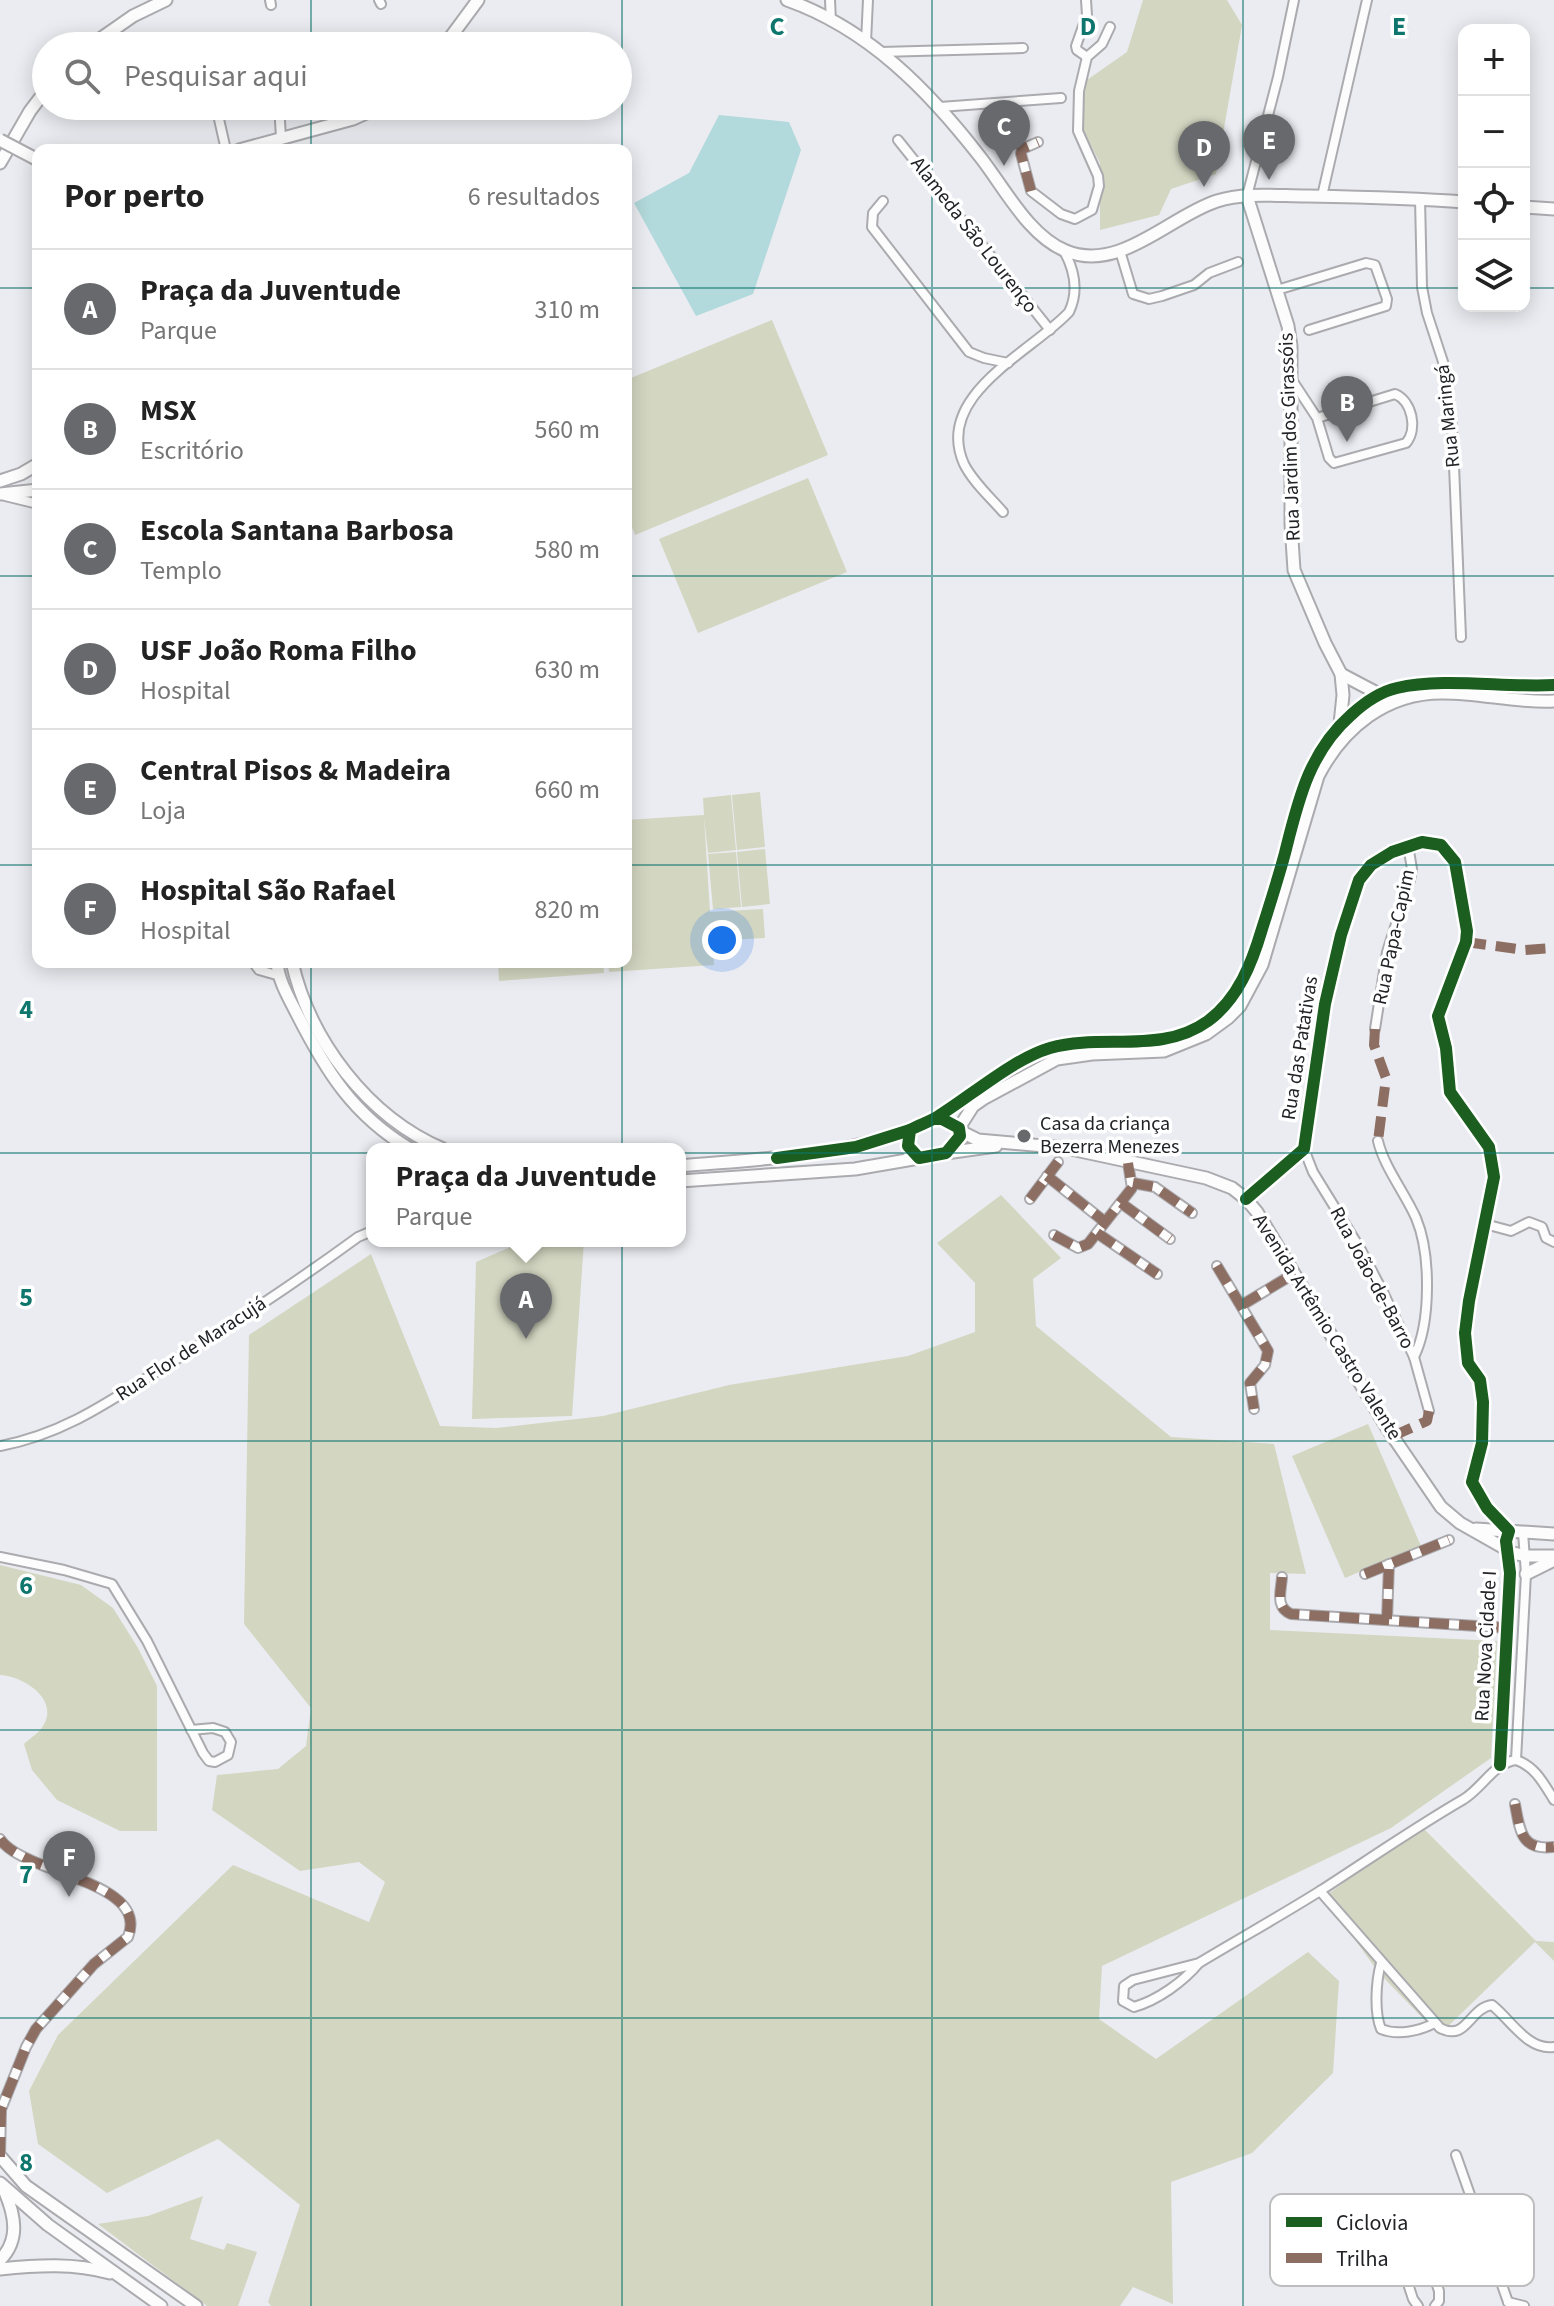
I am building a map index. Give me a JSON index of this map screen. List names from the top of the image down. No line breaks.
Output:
{"streets":{"main road":["Rua Jardim dos Girassóis","Avenida Artêmio Castro Valente"],"street":["Alameda São Lourenço","Rua Maringá","Rua Papa-Capim","Rua das Patativas","Rua João-de-Barro","Rua Flor de Maracujá","Rua Nova Cidade I"]},"crossings":[["Rua Papa-Capim","Rua das Patativas"],["Rua das Patativas","Rua João-de-Barro"],["Rua das Patativas","Avenida Artêmio Castro Valente"],["Avenida Artêmio Castro Valente","Rua Nova Cidade I"]],"places":["Casa da criança Bezerra Menezes"],"legend":["Ciclovia","Trilha"],"page":{"map_buttons":["+","−"],"search":"Pesquisar aqui","pins":["C","E","D","B","A","F"],"heading":["Por perto","6 resultados"],"list":[{"mark":"A","name":"Praça da Juventude","note":"Parque","value":"310 m"},{"mark":"B","name":"MSX","note":"Escritório","value":"560 m"},{"mark":"C","name":"Escola Santana Barbosa","note":"Templo","value":"580 m"},{"mark":"D","name":"USF João Roma Filho","note":"Hospital","value":"630 m"},{"mark":"E","name":"Central Pisos & Madeira","note":"Loja","value":"660 m"},{"mark":"F","name":"Hospital São Rafael","note":"Hospital","value":"820 m"}],"popup":["Praça da Juventude","Parque"]},"grid":{"columns":["C","D","E"],"rows":["4","5","6","7","8"]}}
